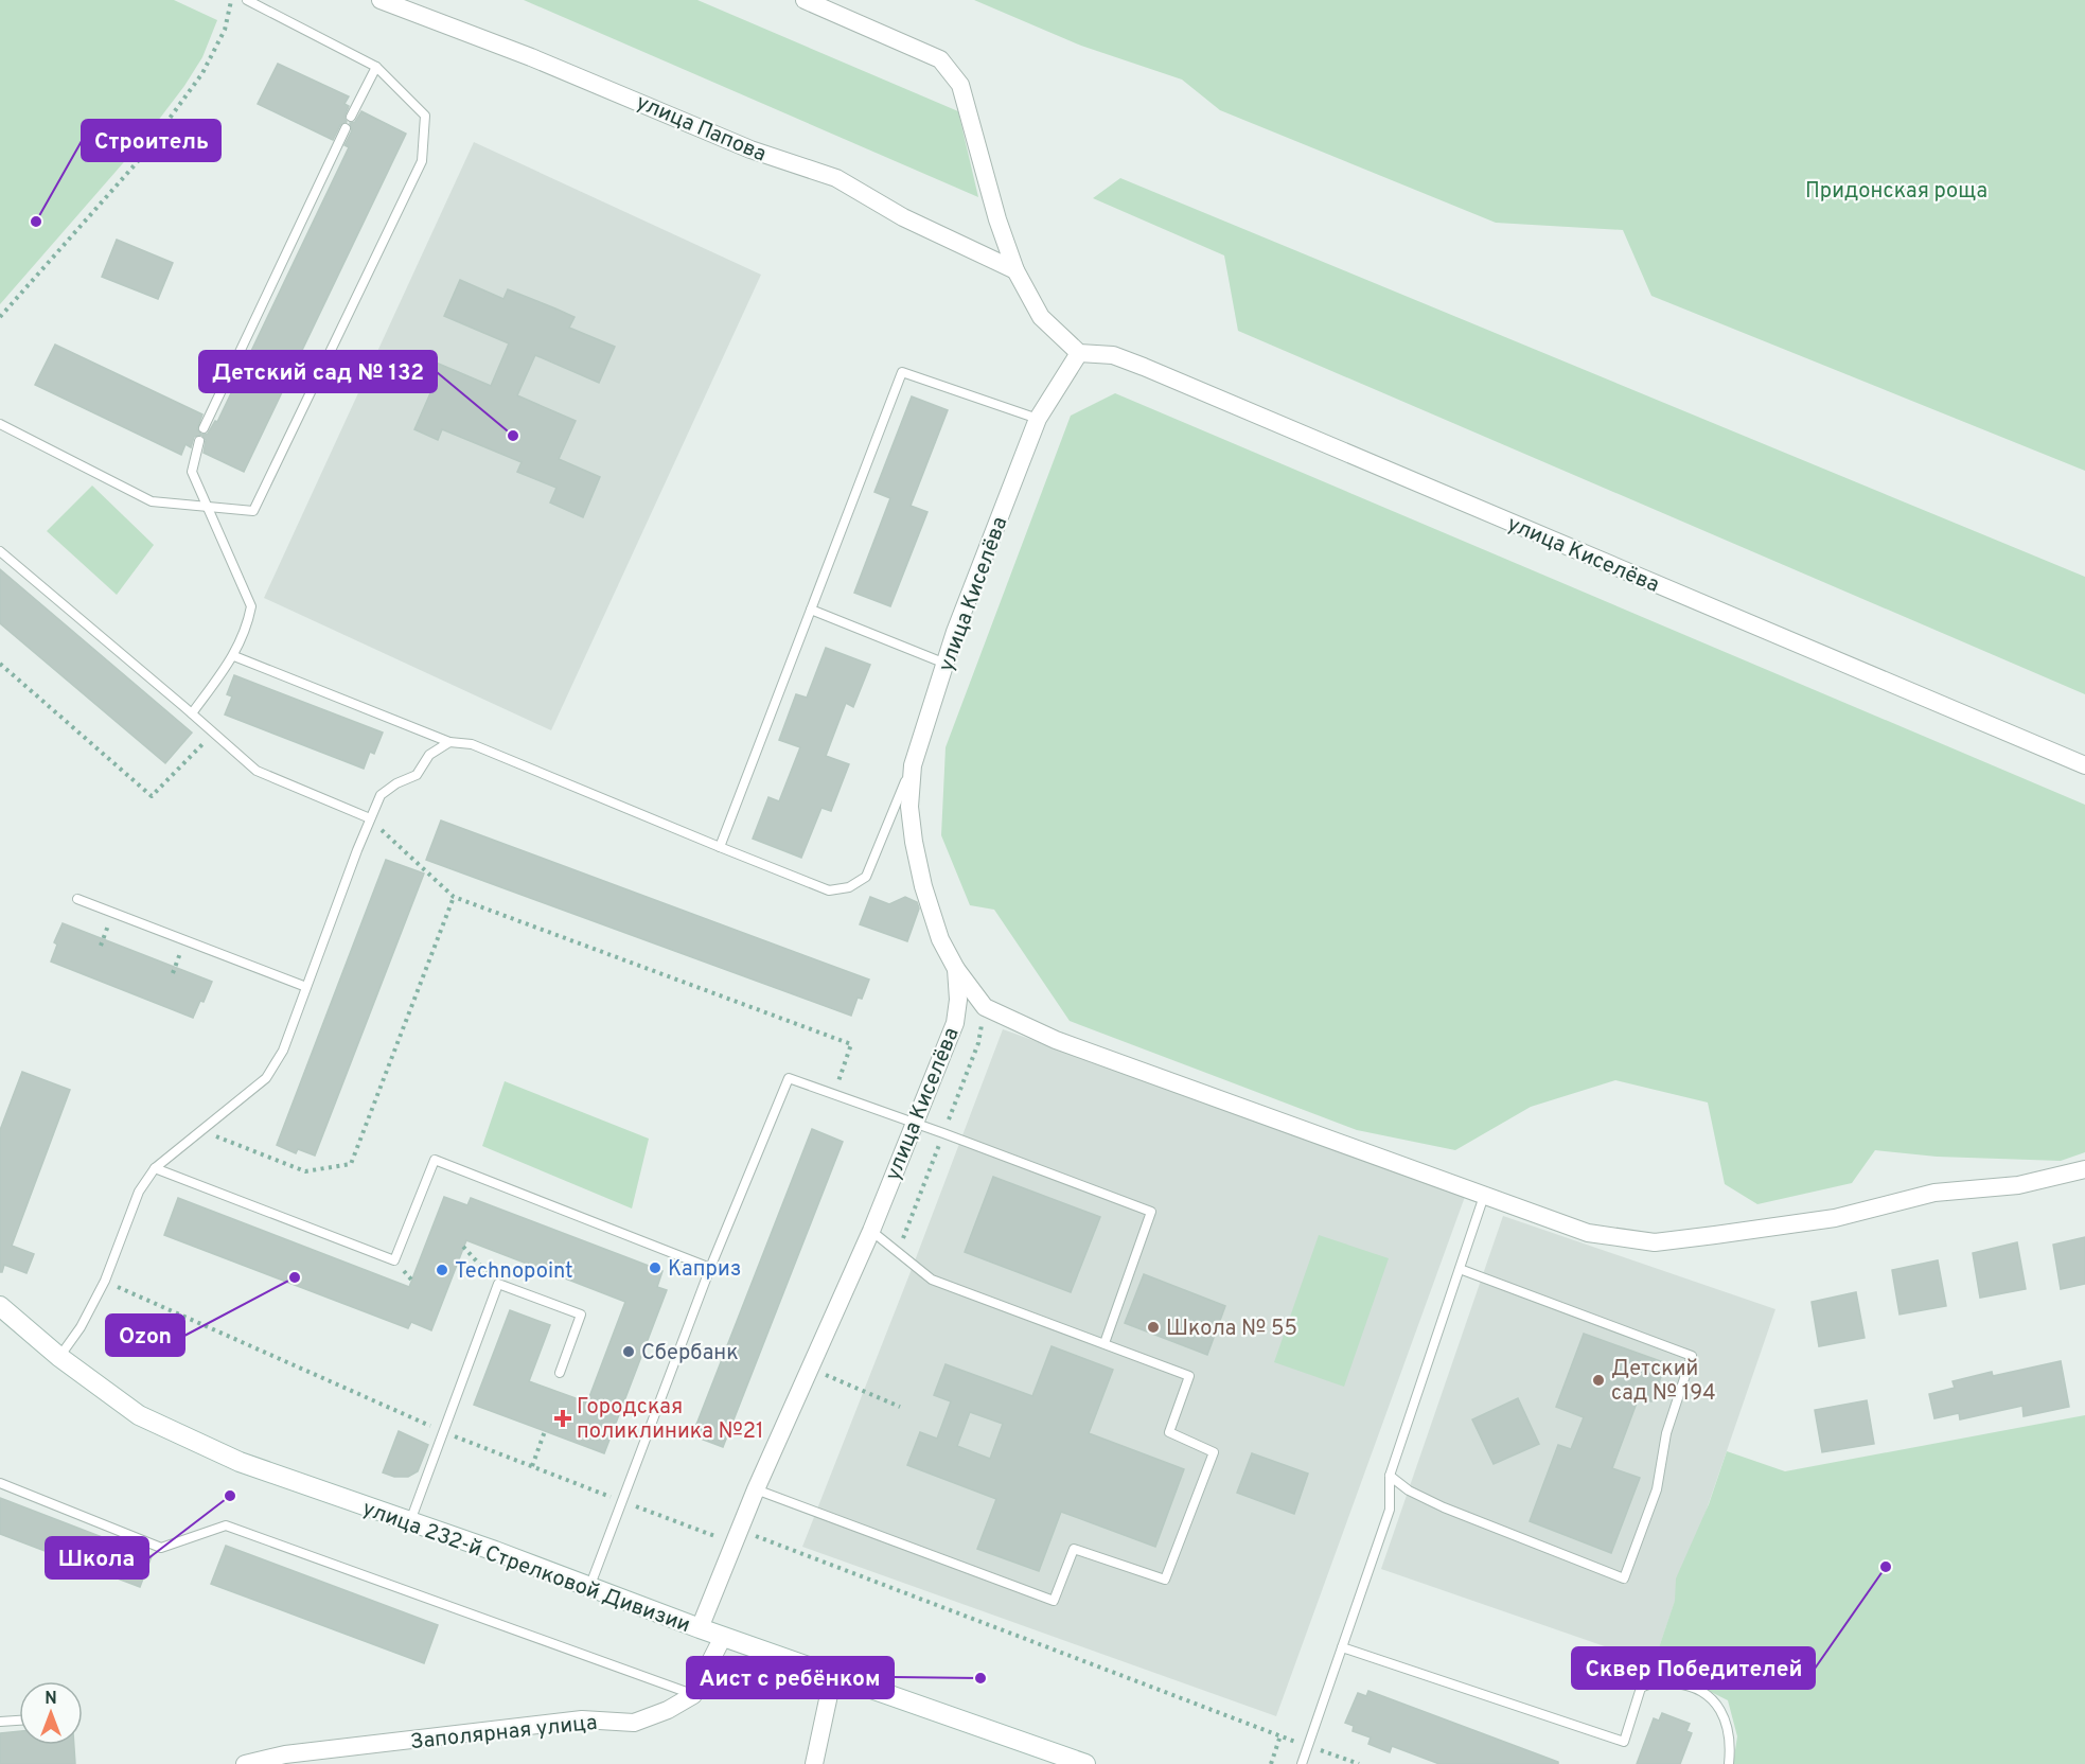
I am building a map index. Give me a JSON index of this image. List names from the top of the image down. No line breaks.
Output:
{"streets":{"street":["улица Папова","улица Киселёва","улица 232-й Стрелковой Дивизии","Заполярная улица"]},"crossings":[["улица Киселёва","улица 232-й Стрелковой Дивизии"]],"parks":["Придонская роща"],"places":{"other":["Строитель","Детский сад № 132","Каприз","Technopoint","Ozon","Школа № 55","Сбербанк","Детский сад № 194","Школа","Сквер Победителей","Аист с ребёнком"],"health":["Городская поликлиника №21"]},"north":"top"}
